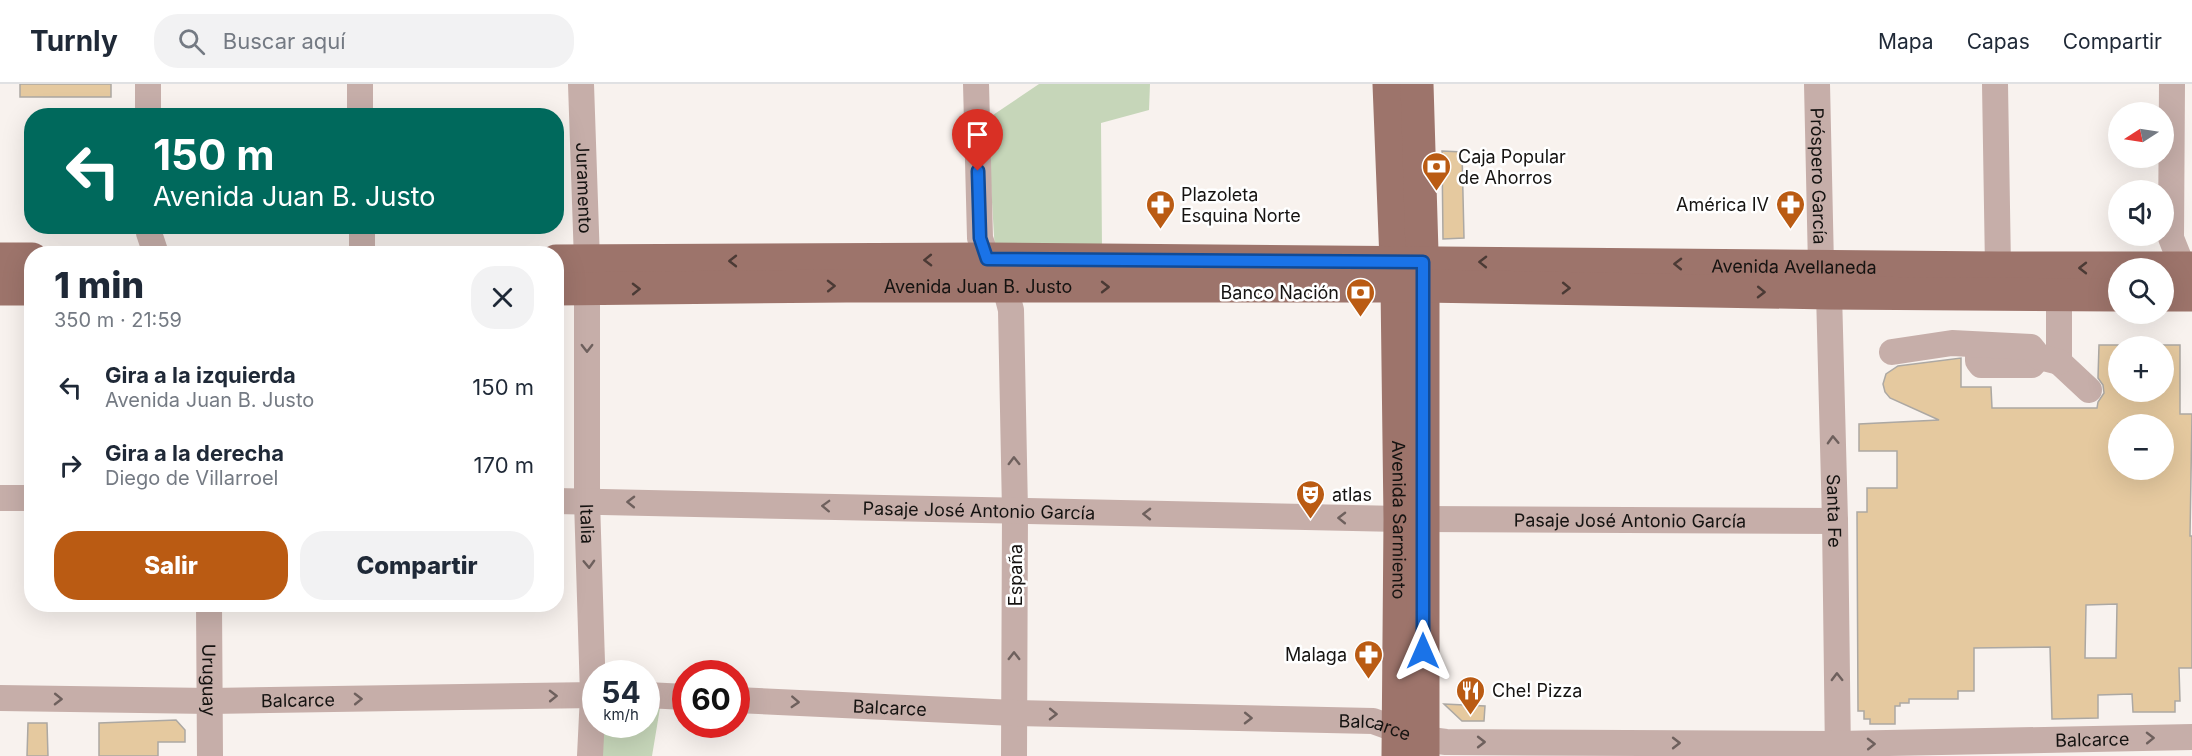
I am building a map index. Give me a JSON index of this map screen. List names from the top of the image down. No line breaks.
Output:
{"streets":{"main road":["Avenida Avellaneda","Avenida Juan B. Justo","Avenida Sarmiento"],"street":["Próspero García","Juramento","Pasaje José Antonio García","Santa Fe","Italia","España","Uruguay","Balcarce"]},"crossings":[["Próspero García","Avenida Avellaneda"],["Próspero García","Santa Fe"],["Juramento","Avenida Juan B. Justo"],["Juramento","Italia"],["Avenida Avellaneda","Avenida Juan B. Justo"],["Avenida Avellaneda","Santa Fe"],["Avenida Avellaneda","Avenida Sarmiento"],["Avenida Juan B. Justo","Avenida Sarmiento"],["Avenida Juan B. Justo","Italia"],["Avenida Juan B. Justo","España"],["Pasaje José Antonio García","Santa Fe"],["Pasaje José Antonio García","Avenida Sarmiento"],["Pasaje José Antonio García","Italia"],["Pasaje José Antonio García","España"],["Santa Fe","Balcarce"],["Avenida Sarmiento","Balcarce"],["España","Balcarce"],["Uruguay","Balcarce"]],"one_way":["Pasaje José Antonio García","Santa Fe","Italia","España","Balcarce"],"places":{"bank":["Caja Popular de Ahorros","Banco Nación"],"pharmacy":["Plazoleta Esquina Norte","América IV","Malaga"],"theatre":["atlas"],"restaurant":["Che! Pizza"]},"north":"left","page":{"header":"Turnly","search":"Buscar aquí","nav":["Mapa","Capas","Compartir"],"map_buttons":["+","−"],"turn":["150 m","Avenida Juan B. Justo"],"heading":["1 min","350 m · 21:59"],"list":[{"name":"Gira a la izquierda","note":"Avenida Juan B. Justo","value":"150 m"},{"name":"Gira a la derecha","note":"Diego de Villarroel","value":"170 m"}],"buttons":["Salir","Compartir"],"speed":"54 km/h","limit":"60"}}
